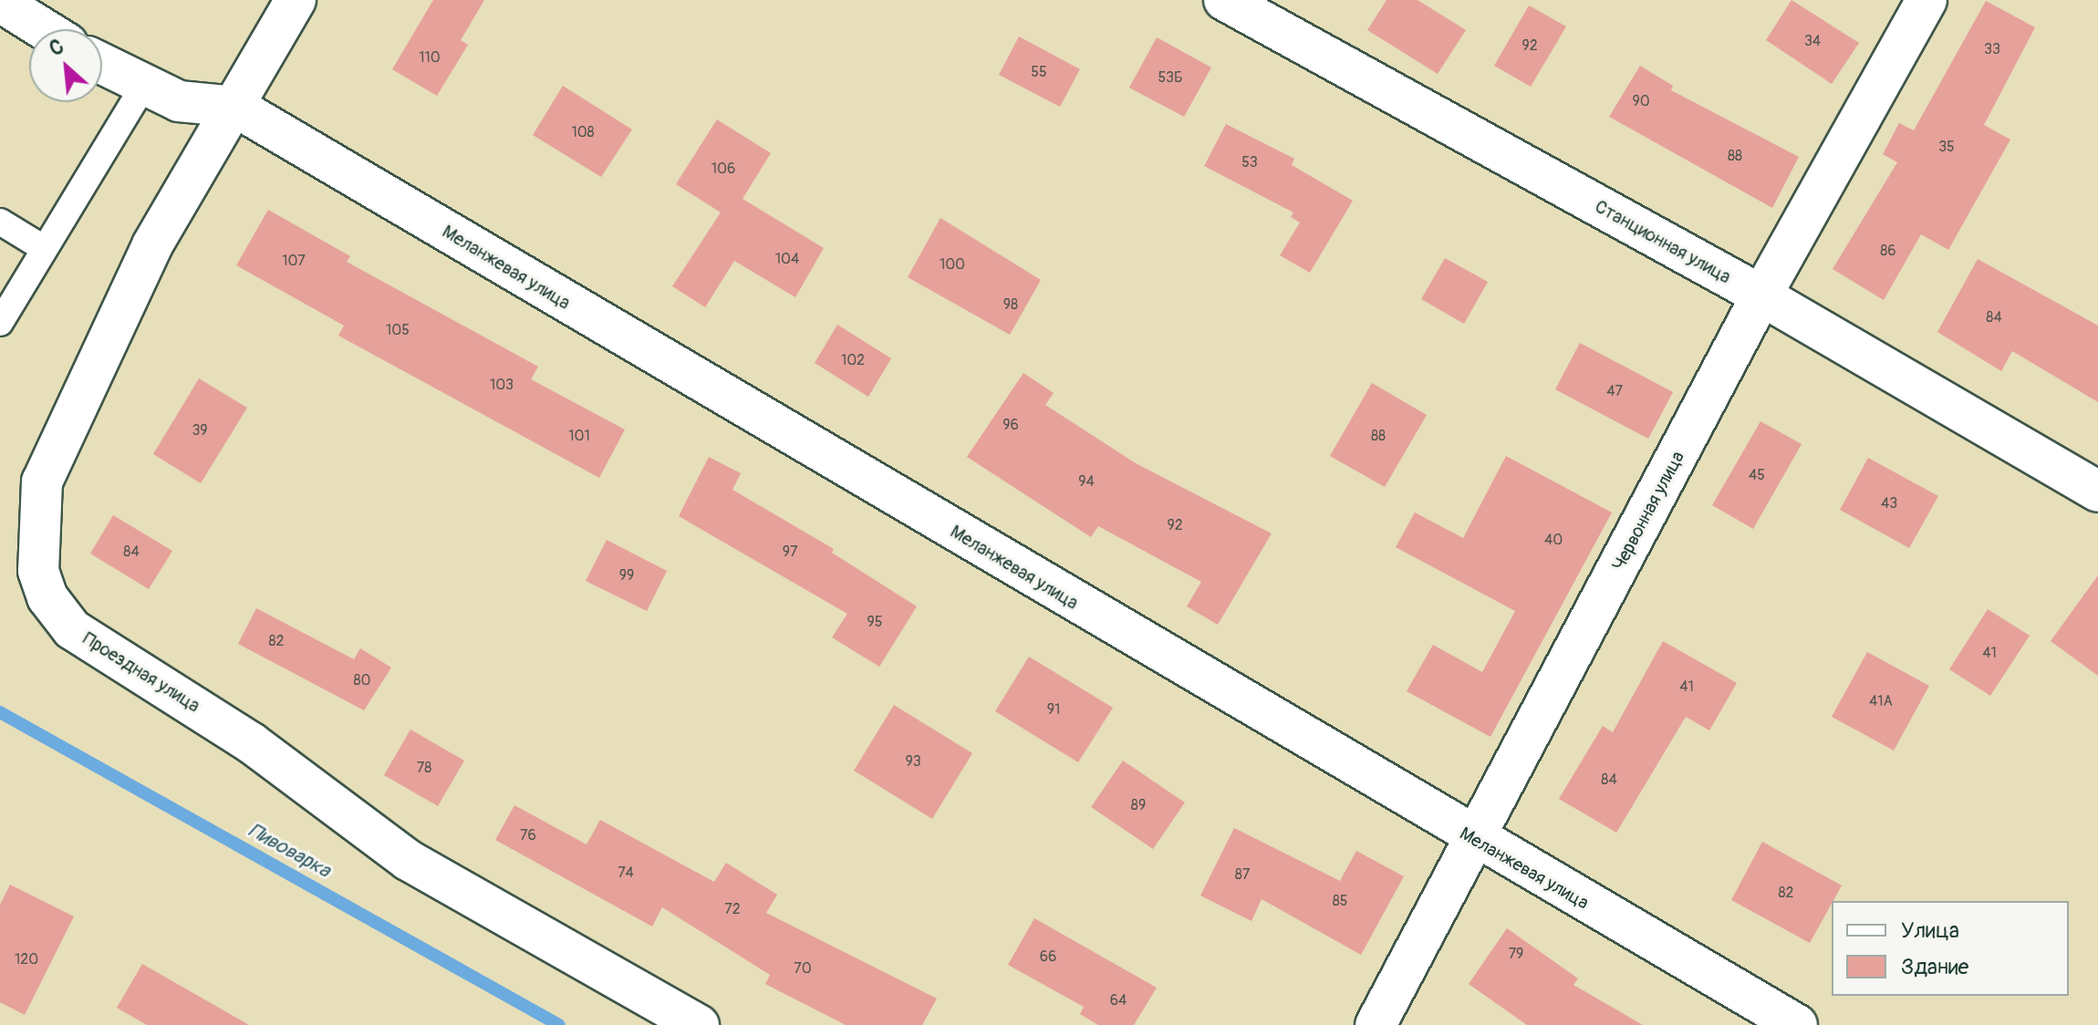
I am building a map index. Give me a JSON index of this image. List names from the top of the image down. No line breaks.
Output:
{"streets":{"street":["Станционная улица","Меланжевая улица","Червонная улица","Проездная улица"]},"crossings":[["Станционная улица","Червонная улица"],["Меланжевая улица","Червонная улица"],["Меланжевая улица","Проездная улица"]],"water":["Пивоварка"],"house_numbers":["34","92","33","110","55","53Б","90","108","35","88","53","106","86","104","107","100","98","84","105","102","103","47","96","39","101","88","45","94","43","92","40","84","97","99","95","82","41","80","41","41А","91","93","78","84","89","76","74","87","82","85","72","79","66","120","70","64"],"legend":["Улица","Здание"],"north":"top left"}
